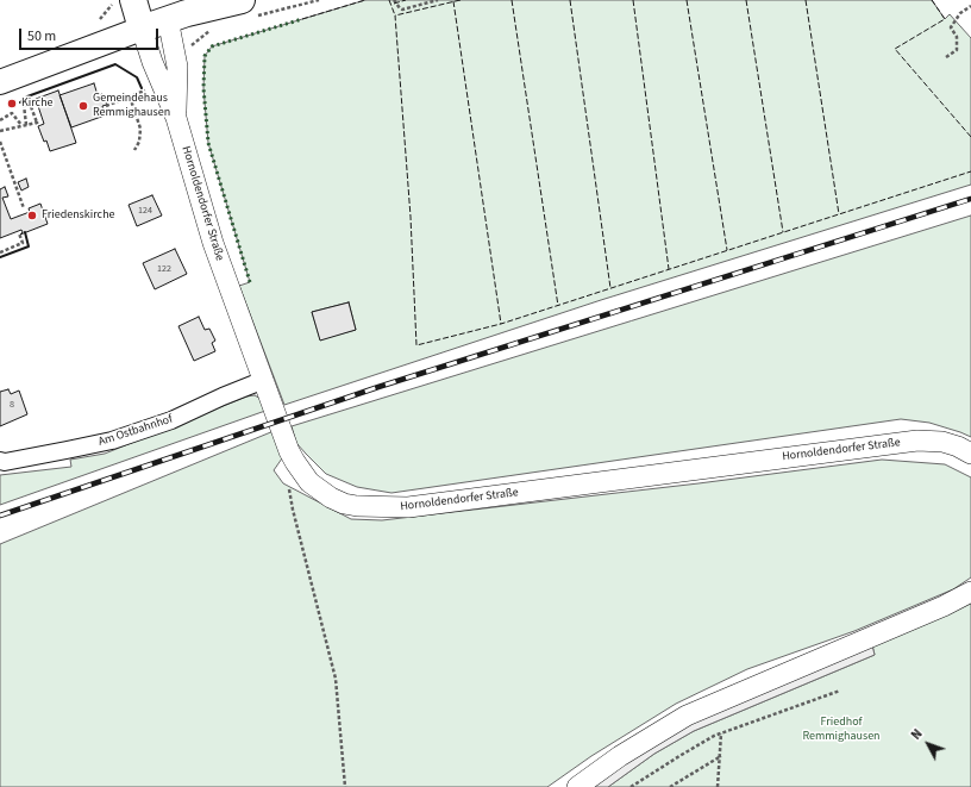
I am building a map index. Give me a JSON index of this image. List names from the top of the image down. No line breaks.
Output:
{"streets":{"street":["Hornoldendorfer Straße","Am Ostbahnhof"]},"crossings":[["Hornoldendorfer Straße","Am Ostbahnhof"]],"parks":["Friedhof Remmighausen"],"places":["Kirche","Gemeindehaus Remmighausen","Friedenskirche"],"house_numbers":["124","122","8"],"scale_bar":"50 m","north":"top left"}
